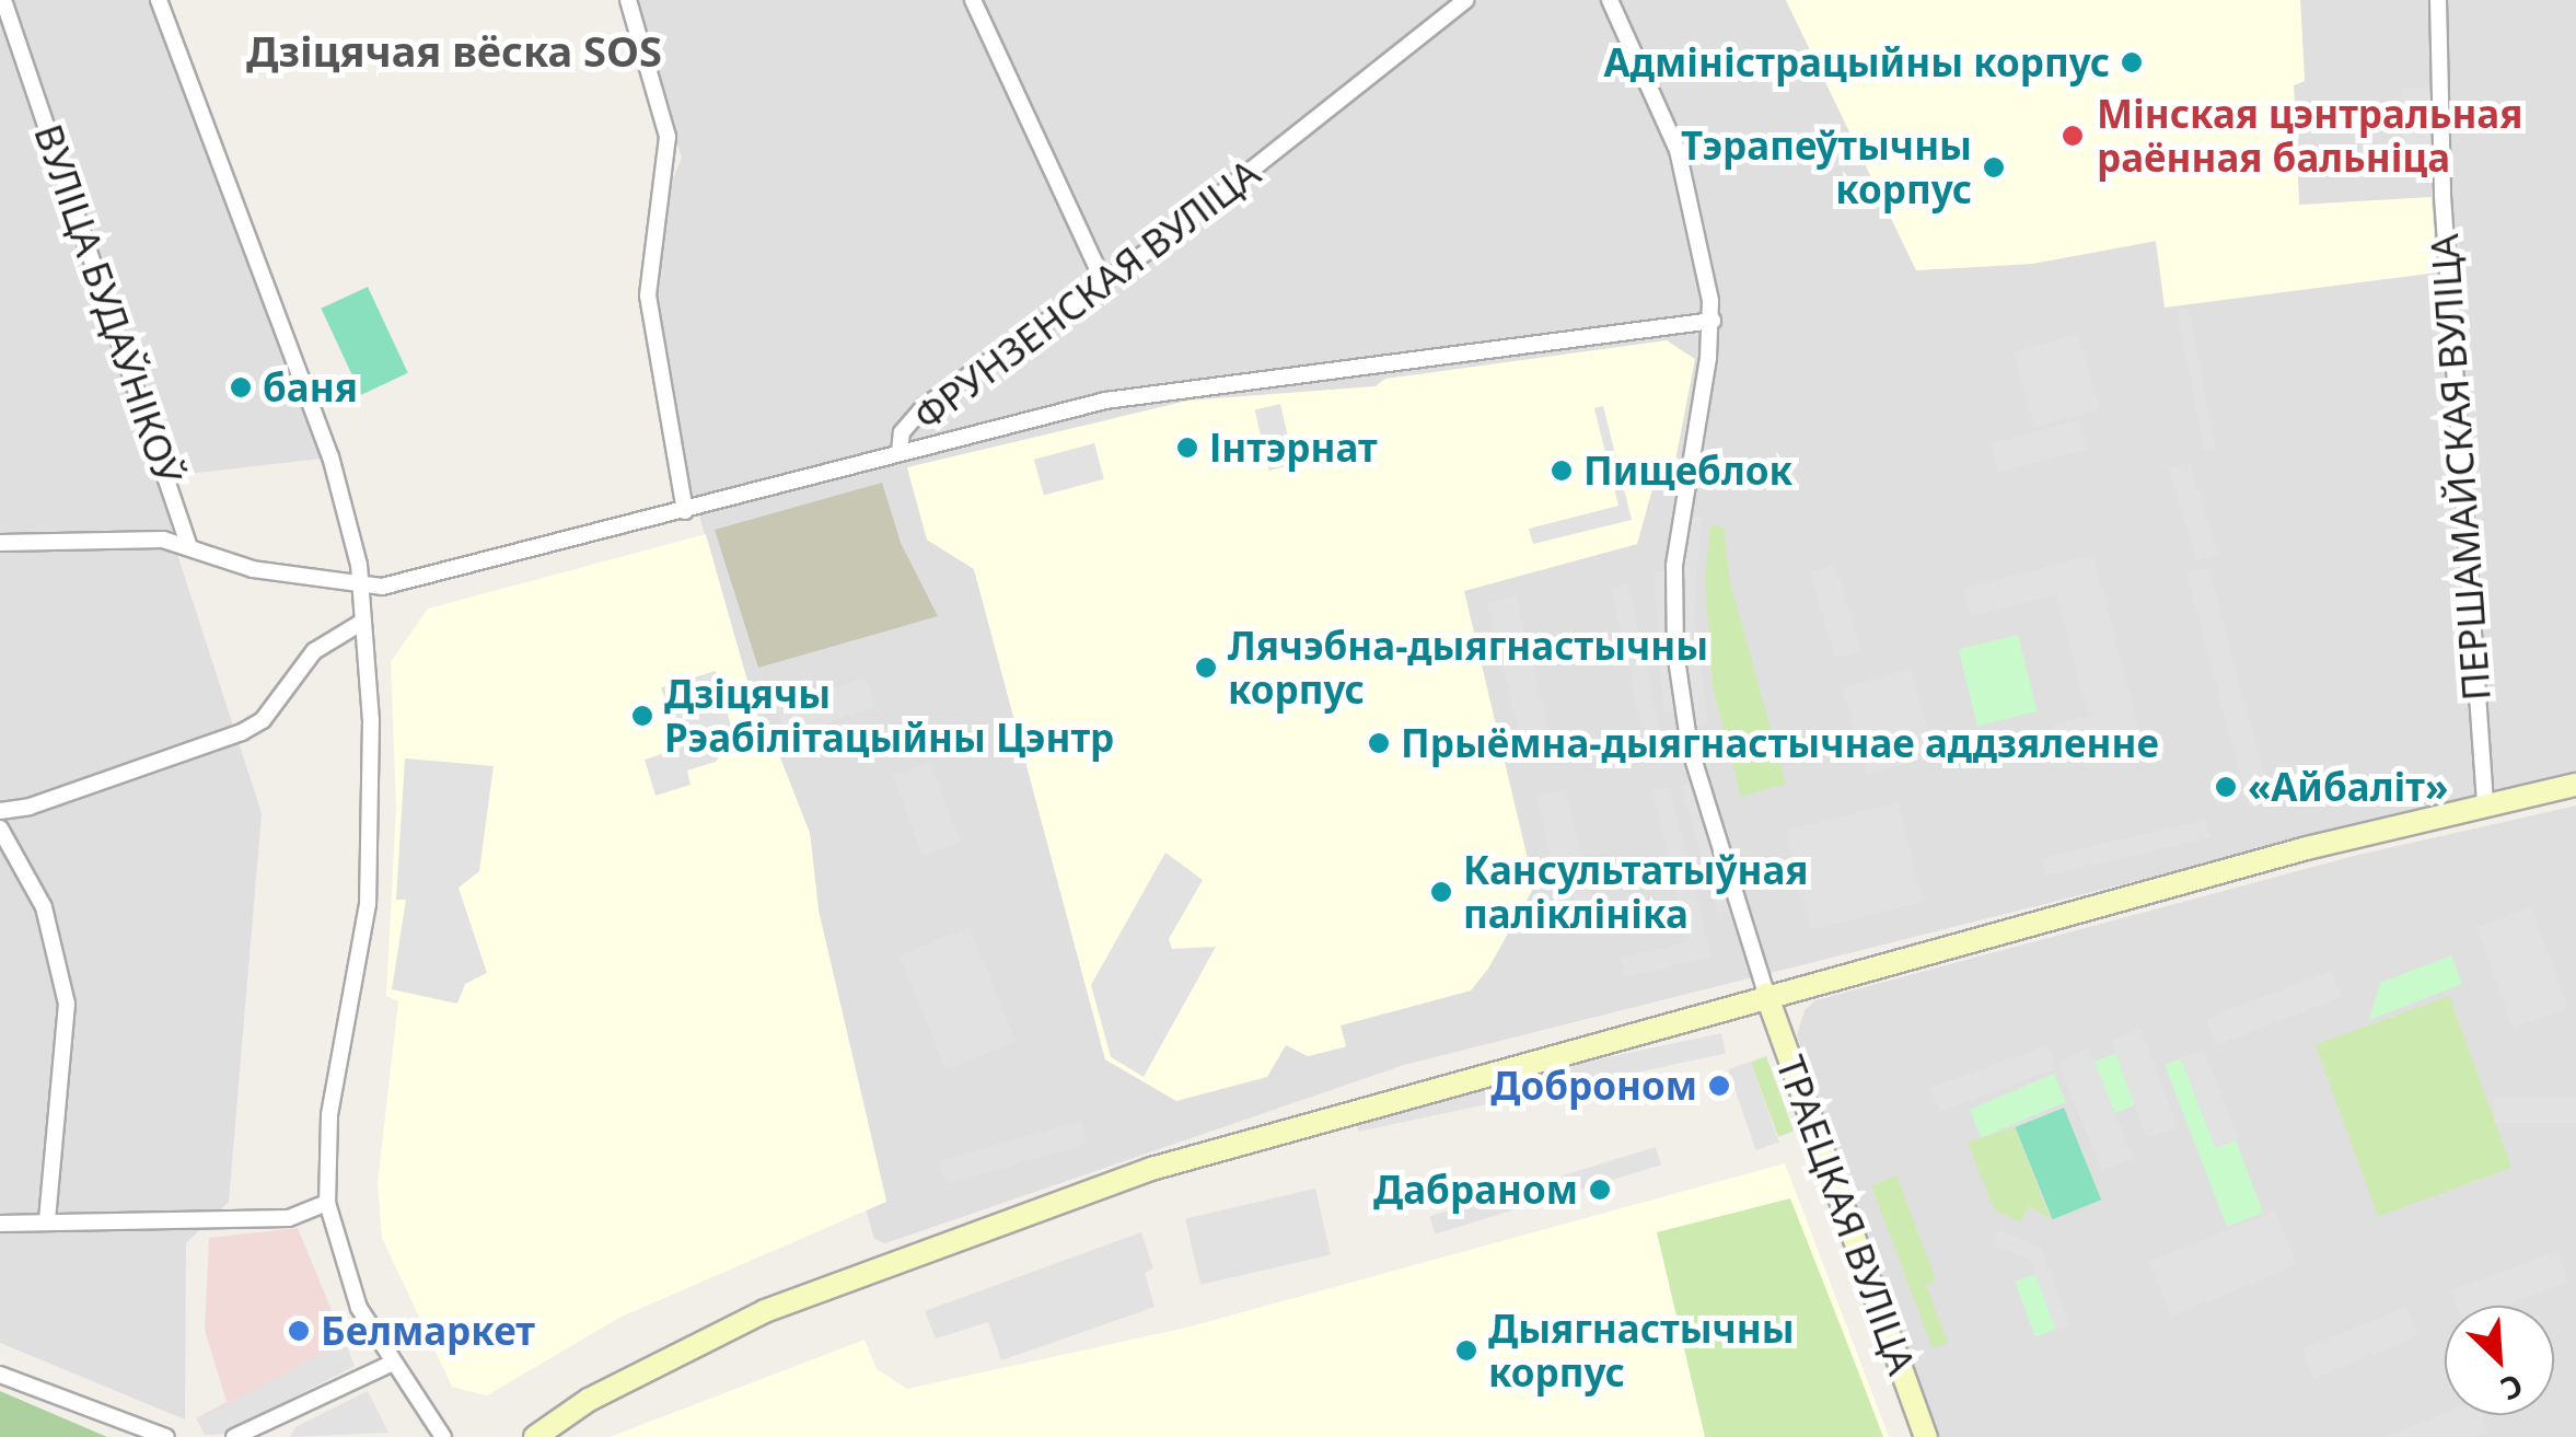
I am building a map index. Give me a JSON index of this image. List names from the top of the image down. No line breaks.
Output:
{"streets":{"main road":["ТРАЕЦКАЯ ВУЛІЦА"],"street":["ФРУНЗЕНСКАЯ ВУЛІЦА","ВУЛІЦА БУДАЎНІКОЎ","ПЕРШАМАЙСКАЯ ВУЛІЦА"]},"districts":["Дзіцячая вёска SOS"],"places":["Адміністрацыйны корпус","Мінская цэнтральная раённая бальніца","Тэрапеўтычны корпус","баня","Інтэрнат","Пищеблок","Лячэбна-дыягнастычны корпус","Дзіцячы Рэабілітацыйны Цэнтр","Прыёмна-дыягнастычнае аддзяленне","«Айбаліт»","Кансультатыўная паліклініка","Доброном","Дабраном","Белмаркет","Дыягнастычны корпус"],"north":"bottom right"}
